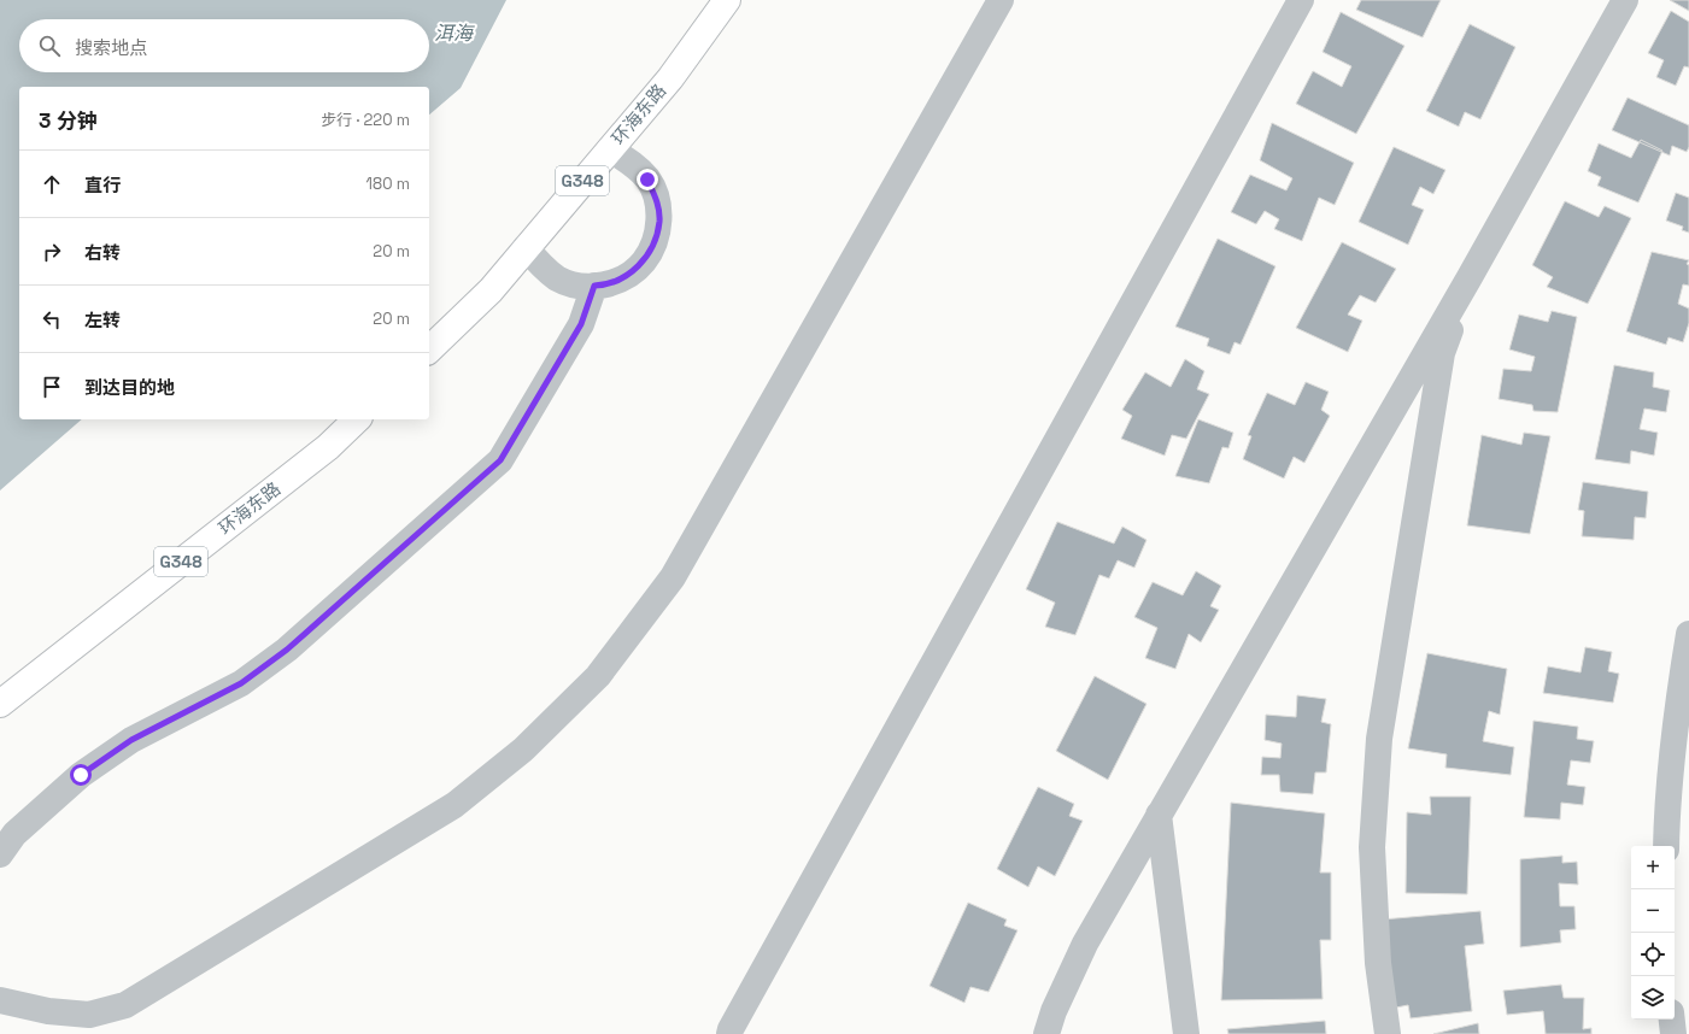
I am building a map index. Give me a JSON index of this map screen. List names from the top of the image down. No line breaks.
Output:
{"streets":{"highway":["环海东路","G348"]},"water":["洱海"],"page":{"search":"搜索地点","heading":["3 分钟","步行 · 220 m"],"list":[["直行","180 m"],["右转","20 m"],["左转","20 m"],"到达目的地"],"map_buttons":["+","−"]}}
